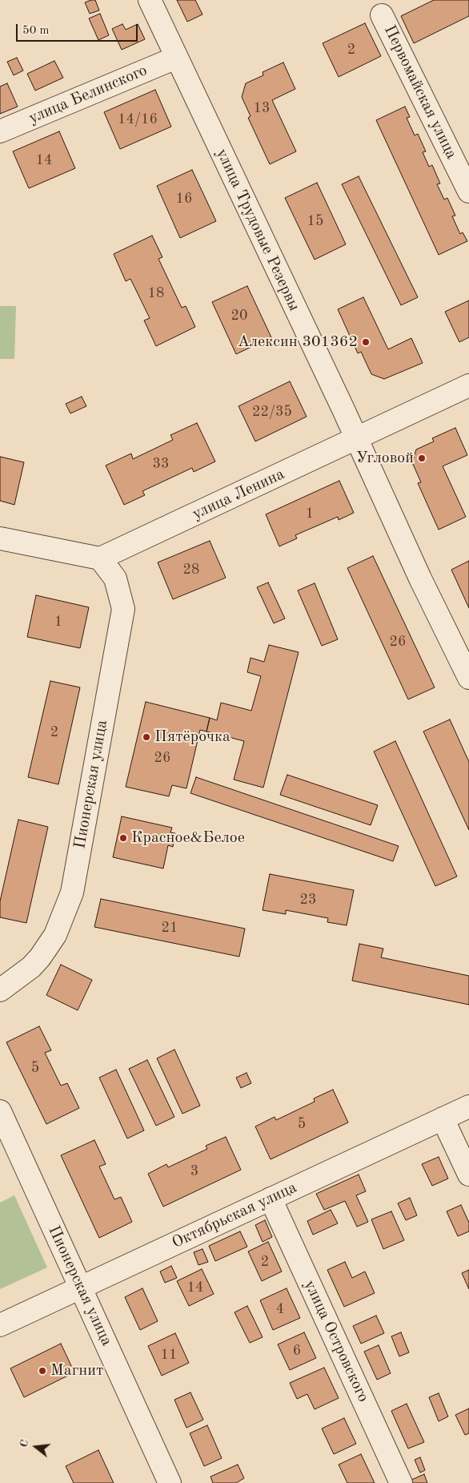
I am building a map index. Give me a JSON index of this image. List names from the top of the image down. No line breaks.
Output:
{"streets":{"street":["Первомайская улица","улица Белинского","улица Трудовые Резервы","улица Ленина","Пионерская улица","Октябрьская улица","улица Островского"]},"crossings":[["улица Белинского","улица Трудовые Резервы"],["улица Трудовые Резервы","улица Ленина"],["улица Ленина","Пионерская улица"],["Пионерская улица","Октябрьская улица"],["Октябрьская улица","улица Островского"]],"places":["Алексин 301362","Угловой","Пятёрочка","Красное&Белое","Магнит"],"house_numbers":["2","13","14/16","14","16","15","18","20","22/35","33","1","28","1","26","2","26","23","21","5","5","3","2","14","4","6","11"],"scale_bar":"50 m","north":"left"}
